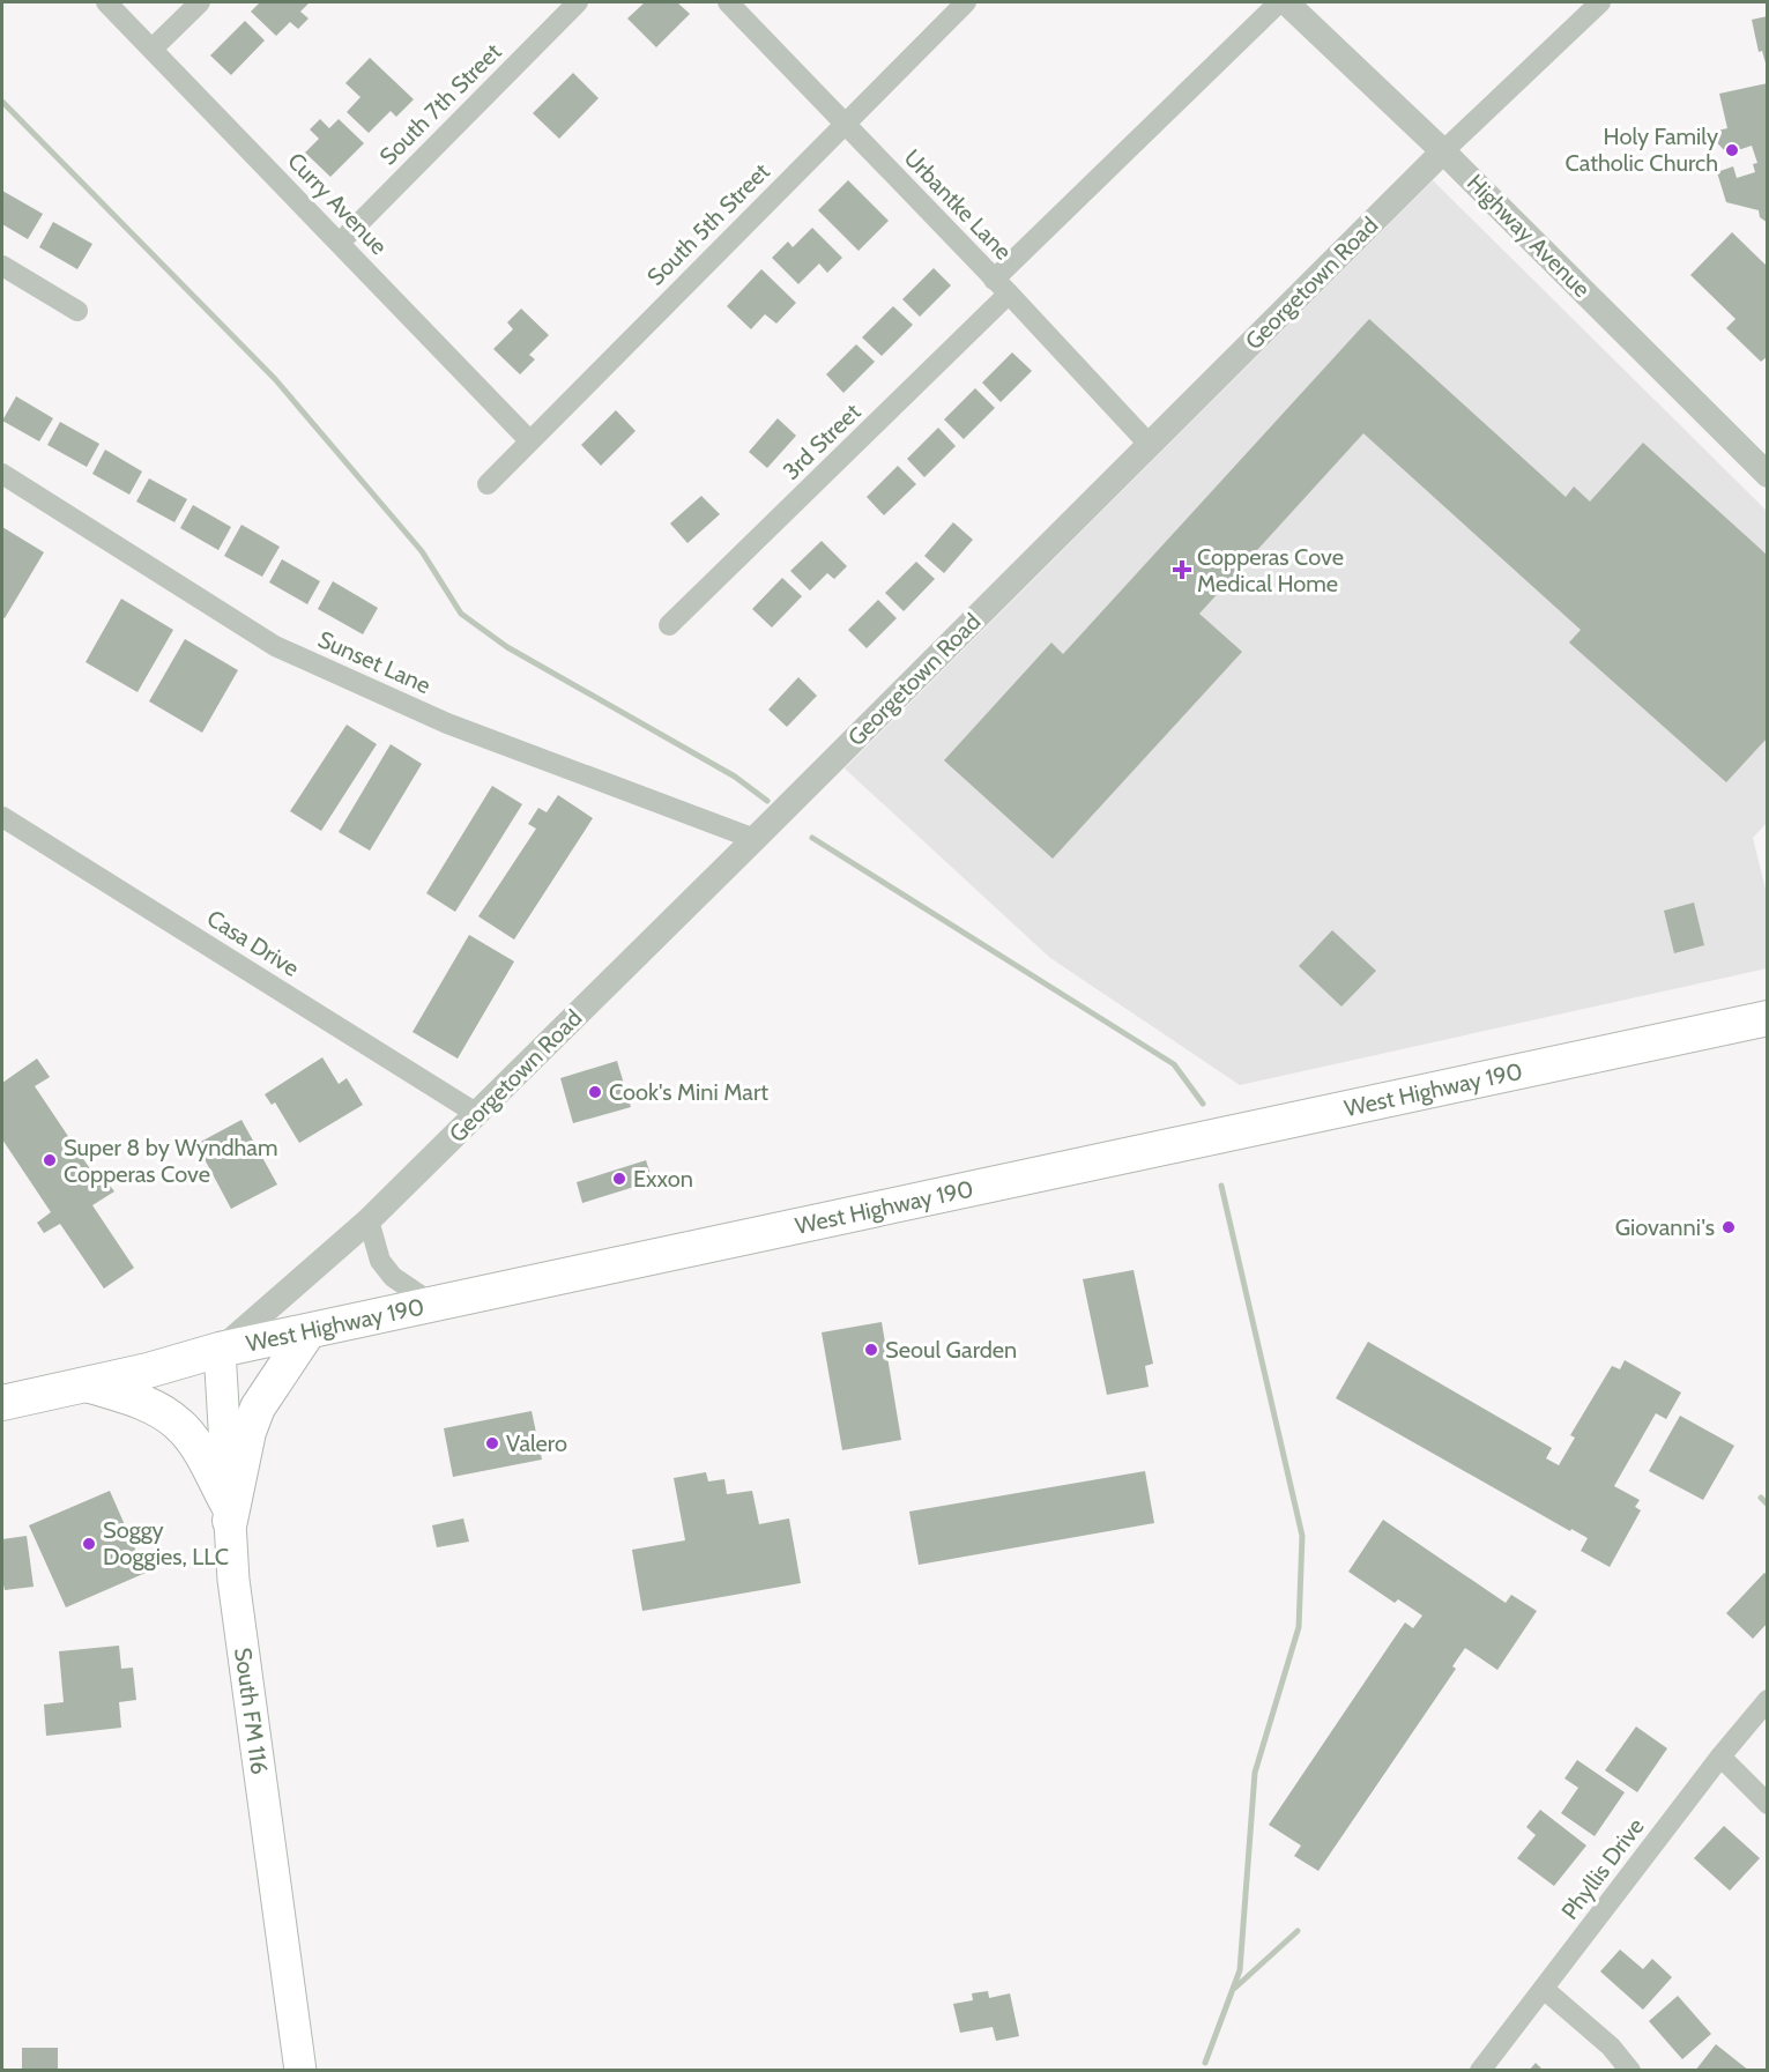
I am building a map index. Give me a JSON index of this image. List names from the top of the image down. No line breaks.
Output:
{"streets":{"main road":["West Highway 190","South FM 116"],"street":["South 7th Street","Curry Avenue","Urbantke Lane","South 5th Street","Highway Avenue","Georgetown Road","3rd Street","Sunset Lane","Casa Drive","Phyllis Drive"]},"crossings":[["South 7th Street","Curry Avenue"],["Curry Avenue","South 5th Street"],["Urbantke Lane","South 5th Street"],["Urbantke Lane","Georgetown Road"],["Urbantke Lane","3rd Street"],["Highway Avenue","Georgetown Road"],["Georgetown Road","Sunset Lane"],["Georgetown Road","Casa Drive"],["Georgetown Road","West Highway 190"],["Georgetown Road","South FM 116"],["West Highway 190","South FM 116"]],"places":{"other":["Holy Family Catholic Church","Cook's Mini Mart","Super 8 by Wyndham Copperas Cove","Exxon","Giovanni's","Seoul Garden","Valero","Soggy Doggies, LLC"],"health":["Copperas Cove Medical Home"]}}
